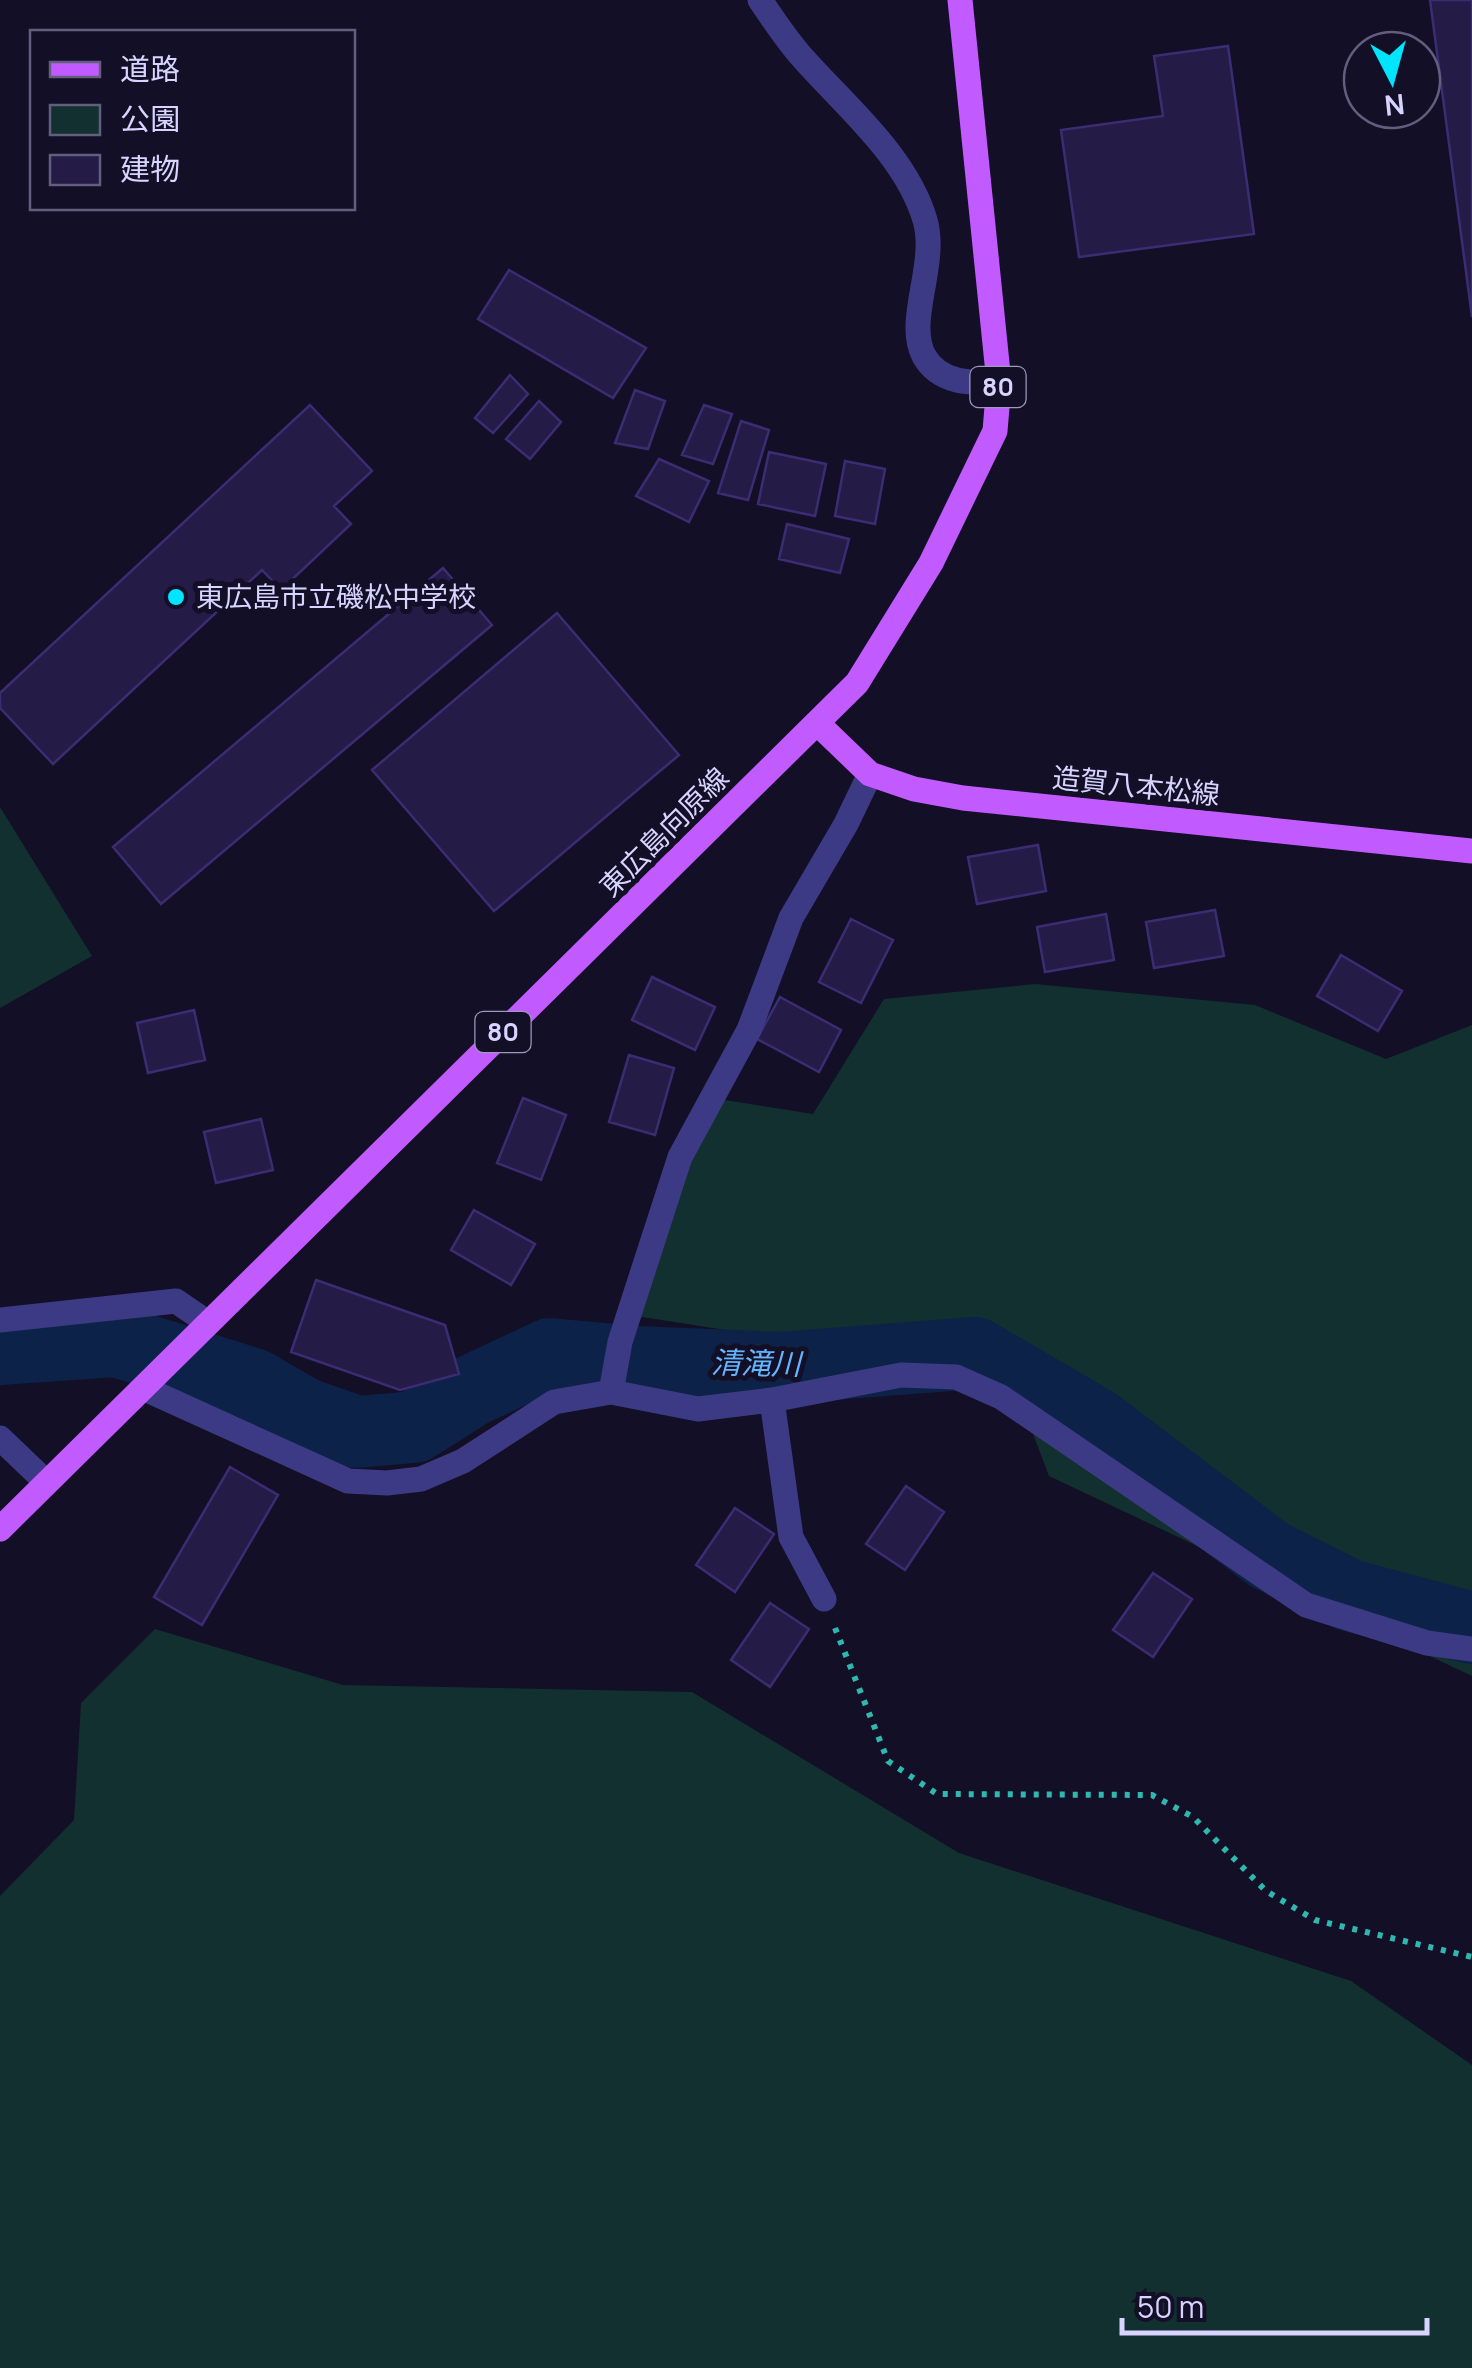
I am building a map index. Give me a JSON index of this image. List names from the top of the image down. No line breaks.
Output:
{"streets":{"main road":["80","造賀八本松線","東広島向原線"]},"crossings":[["造賀八本松線","東広島向原線"]],"water":["清滝川"],"places":["東広島市立磯松中学校"],"legend":["道路","公園","建物"],"scale_bar":"50 m","north":"bottom"}
